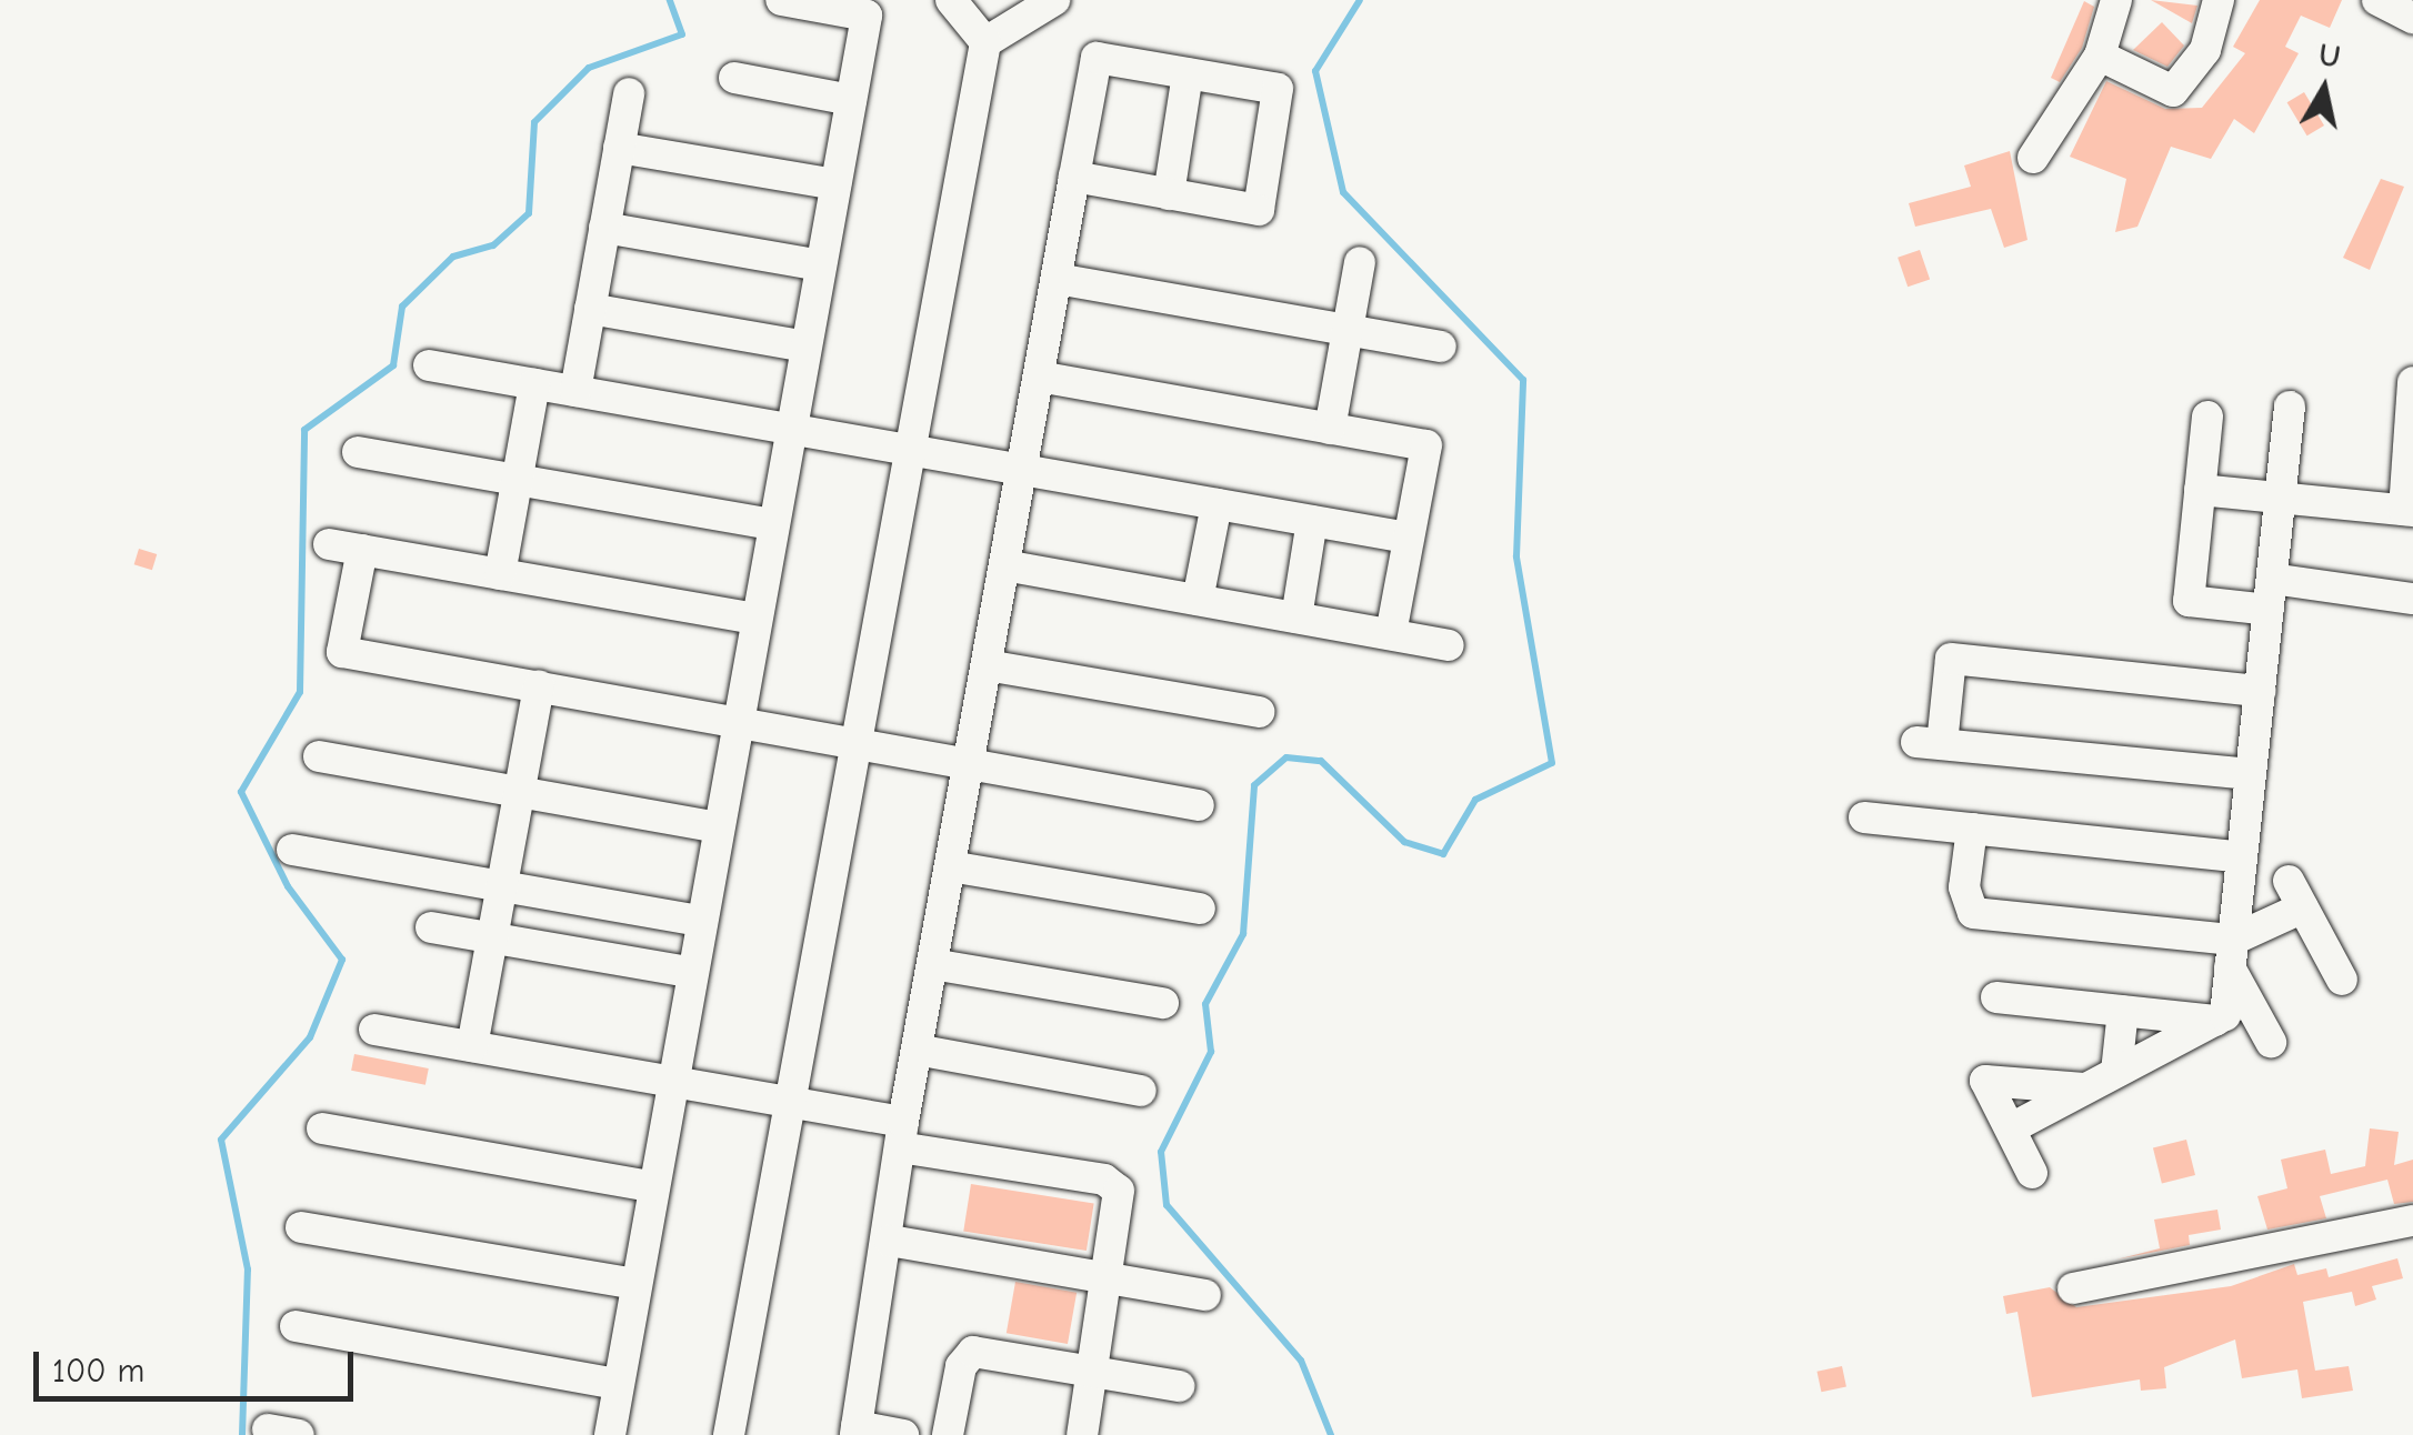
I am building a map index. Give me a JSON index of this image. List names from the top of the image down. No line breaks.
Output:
{"scale_bar":"100 m","north":"top"}
